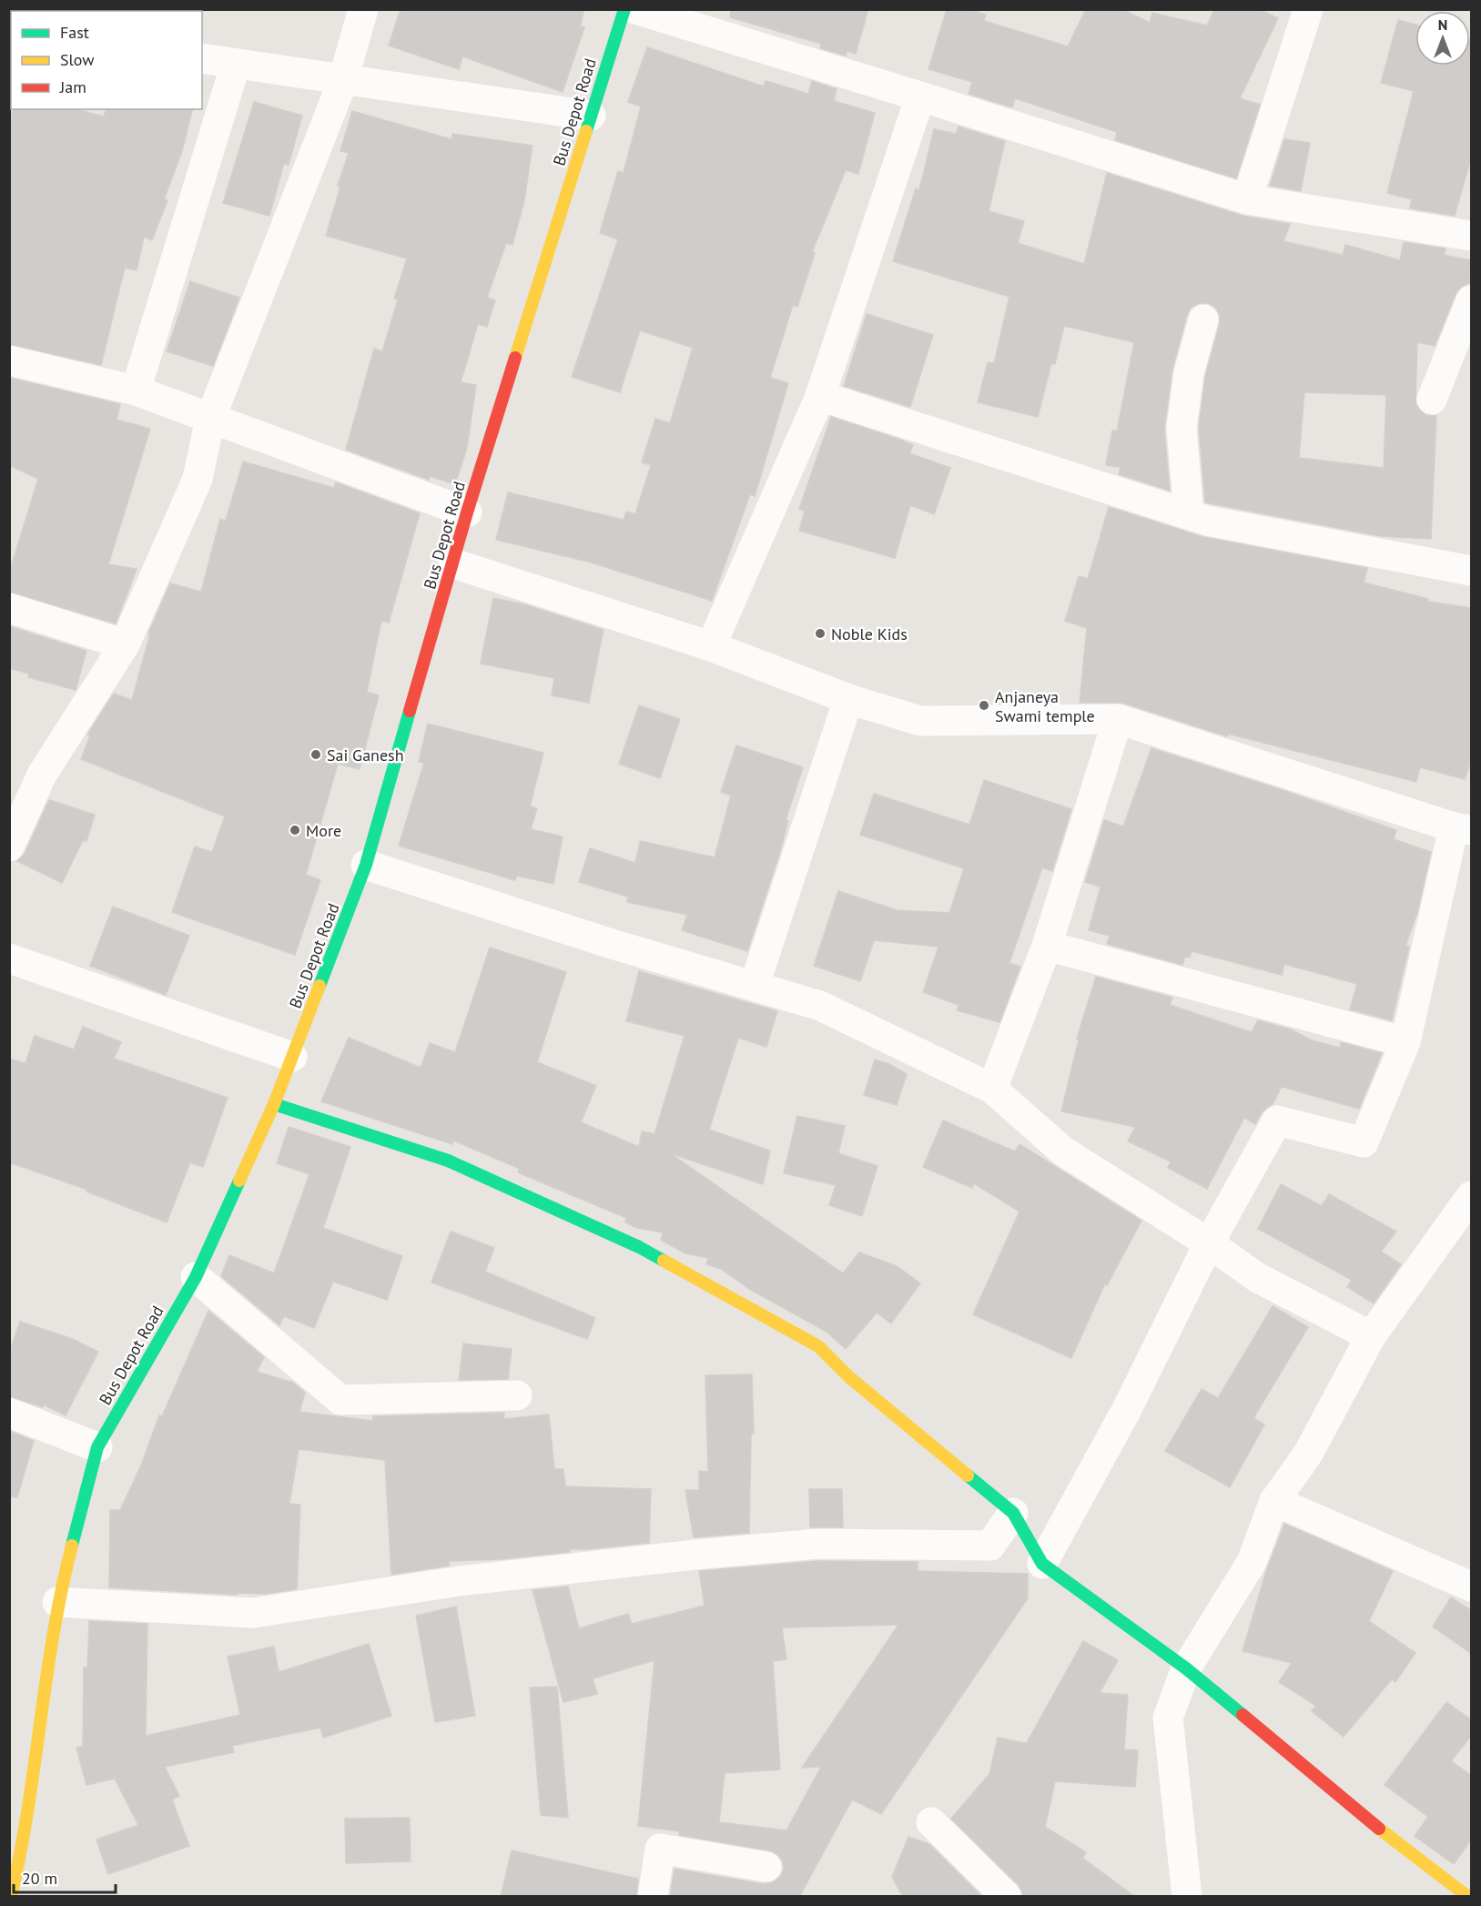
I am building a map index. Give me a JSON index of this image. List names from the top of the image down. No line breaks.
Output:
{"streets":{"street":["Bus Depot Road"]},"places":["Noble Kids","Anjaneya Swami temple","Sai Ganesh","More"],"legend":["Fast","Slow","Jam"],"scale_bar":"20 m","north":"top"}
